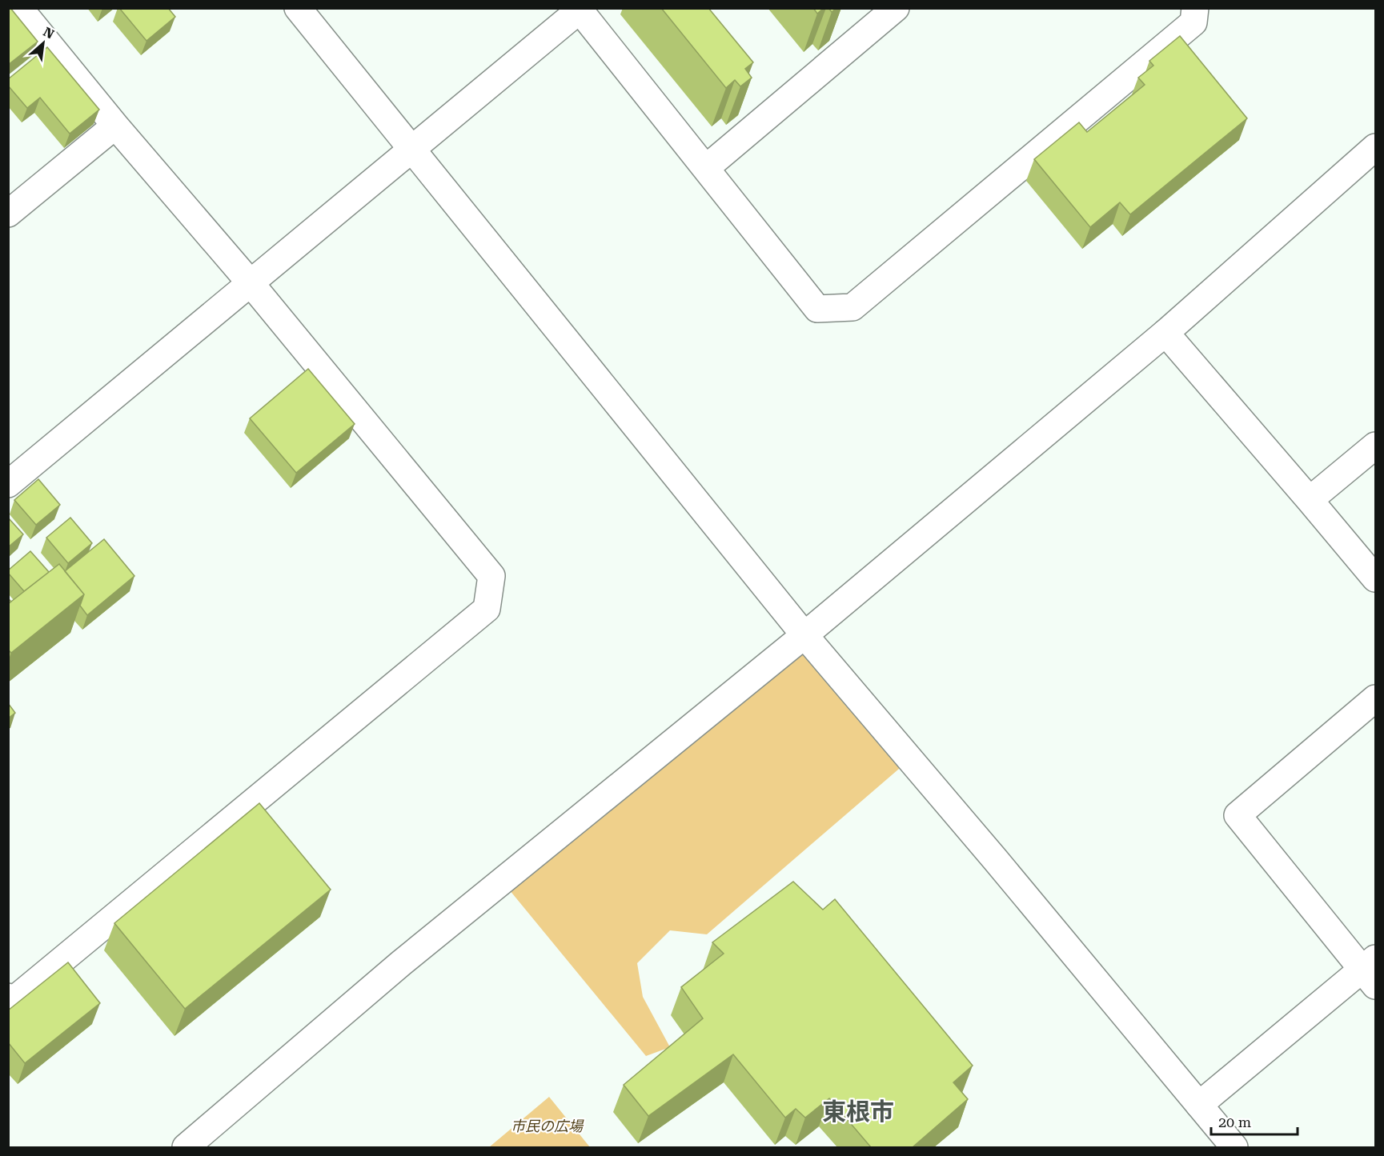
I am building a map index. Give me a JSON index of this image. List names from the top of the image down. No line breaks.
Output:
{"districts":["東根市"],"parks":["市民の広場"],"scale_bar":"20 m","north":"top right"}
